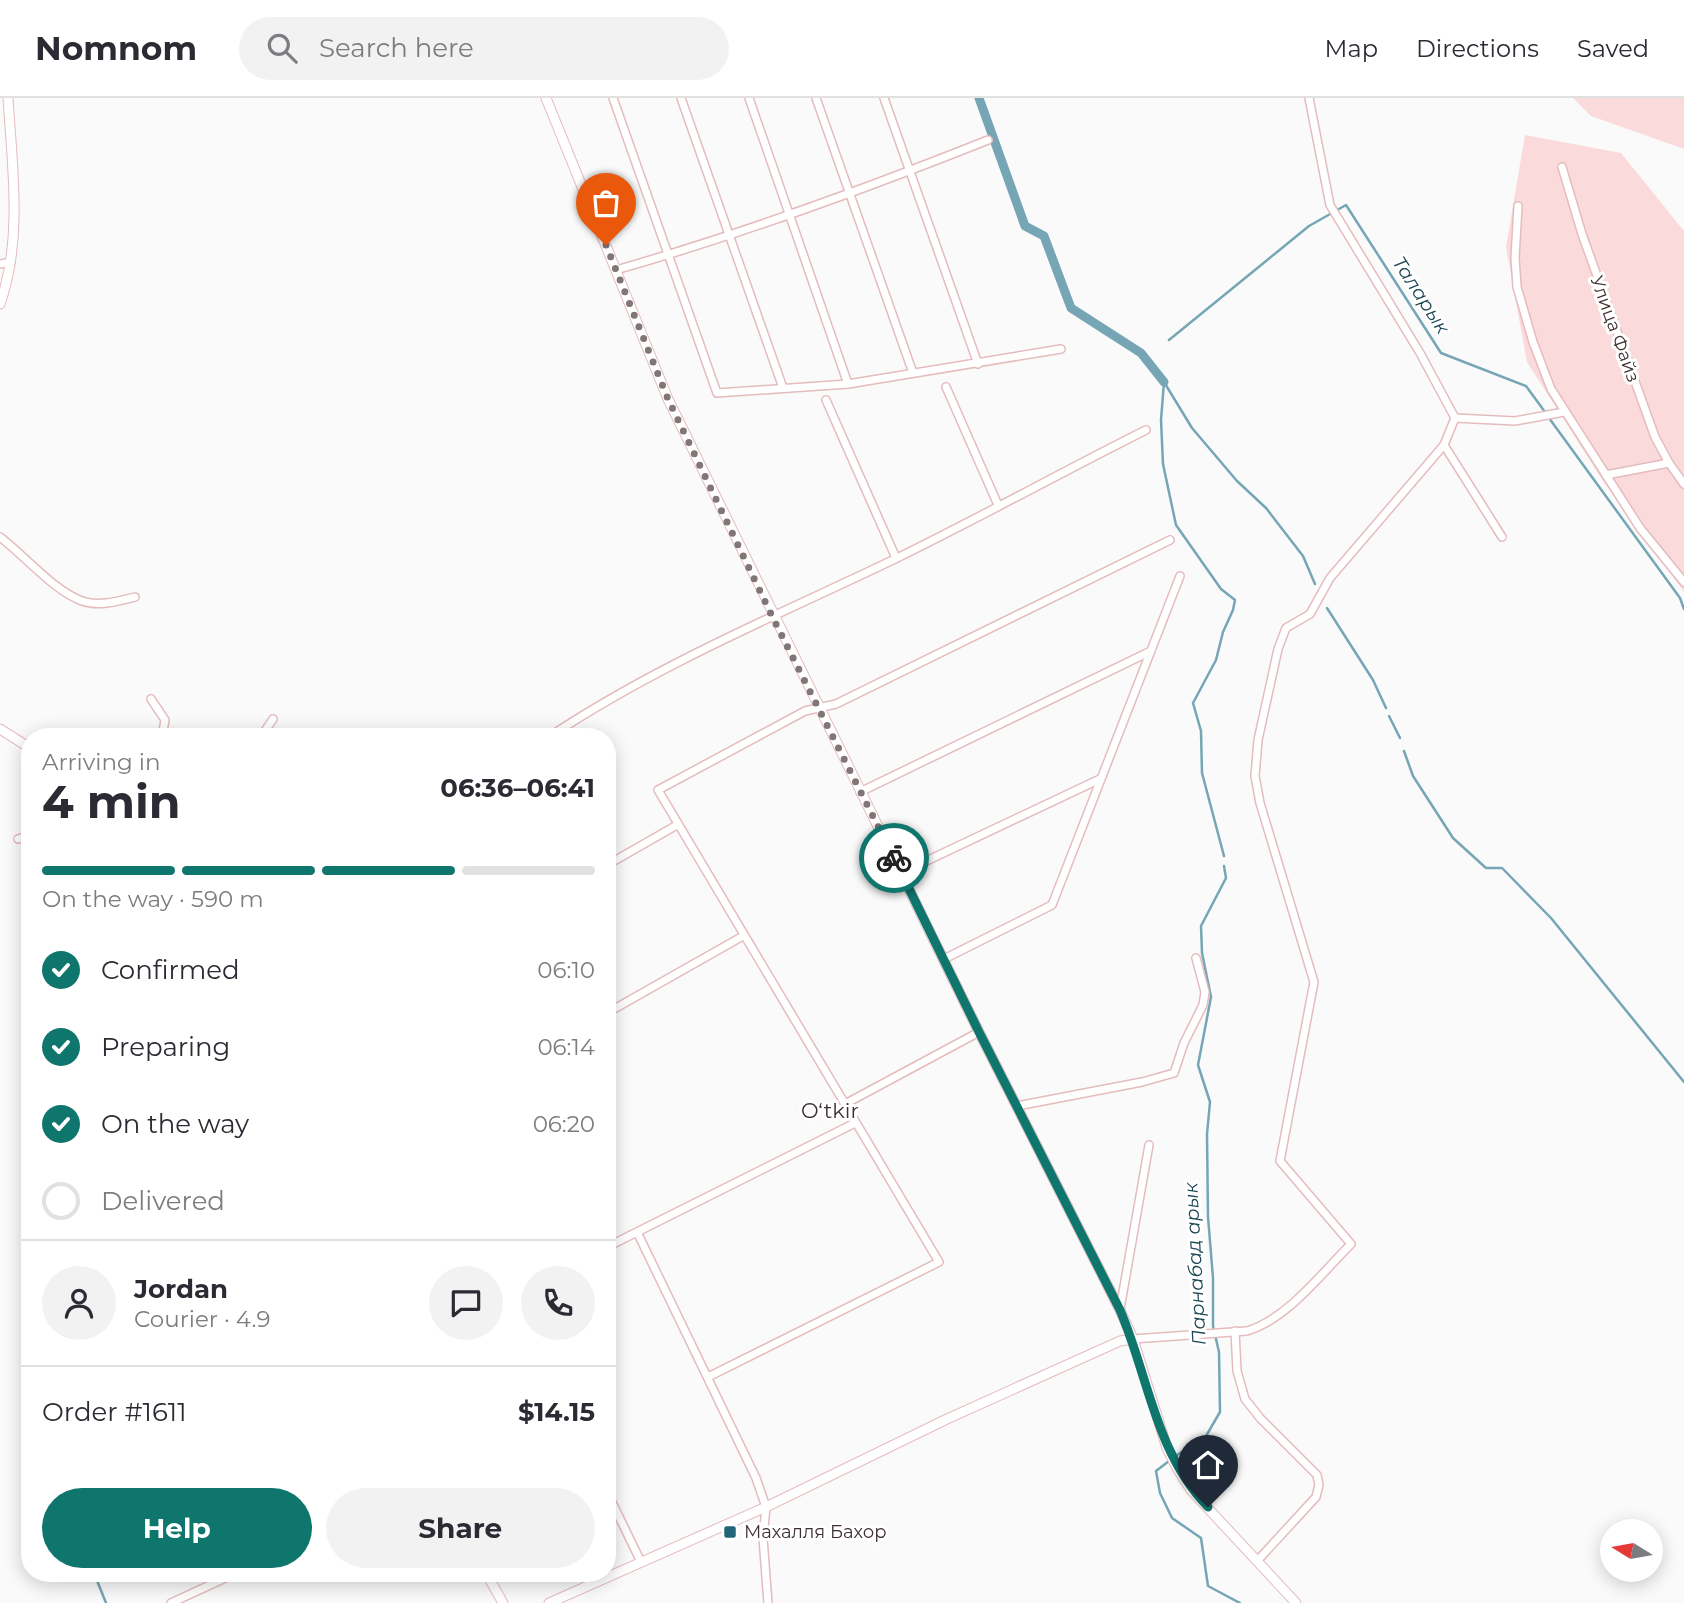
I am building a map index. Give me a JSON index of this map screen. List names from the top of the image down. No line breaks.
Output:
{"streets":{"street":["Улица Файз"]},"districts":["Oʻtkir"],"water":["Таларык","Парнабад арык"],"places":{"transit":["Махалля Бахор"]},"north":"left","page":{"header":"Nomnom","search":"Search here","nav":["Map","Directions","Saved"],"heading":["4 min","Arriving in","06:36–06:41"],"panel":["Jordan","Courier · 4.9","Order #1611","$14.15"],"bar":"On the way · 590 m","list":[["Confirmed","06:10"],["Preparing","06:14"],["On the way","06:20"],"Delivered"],"buttons":["Help","Share"]}}
